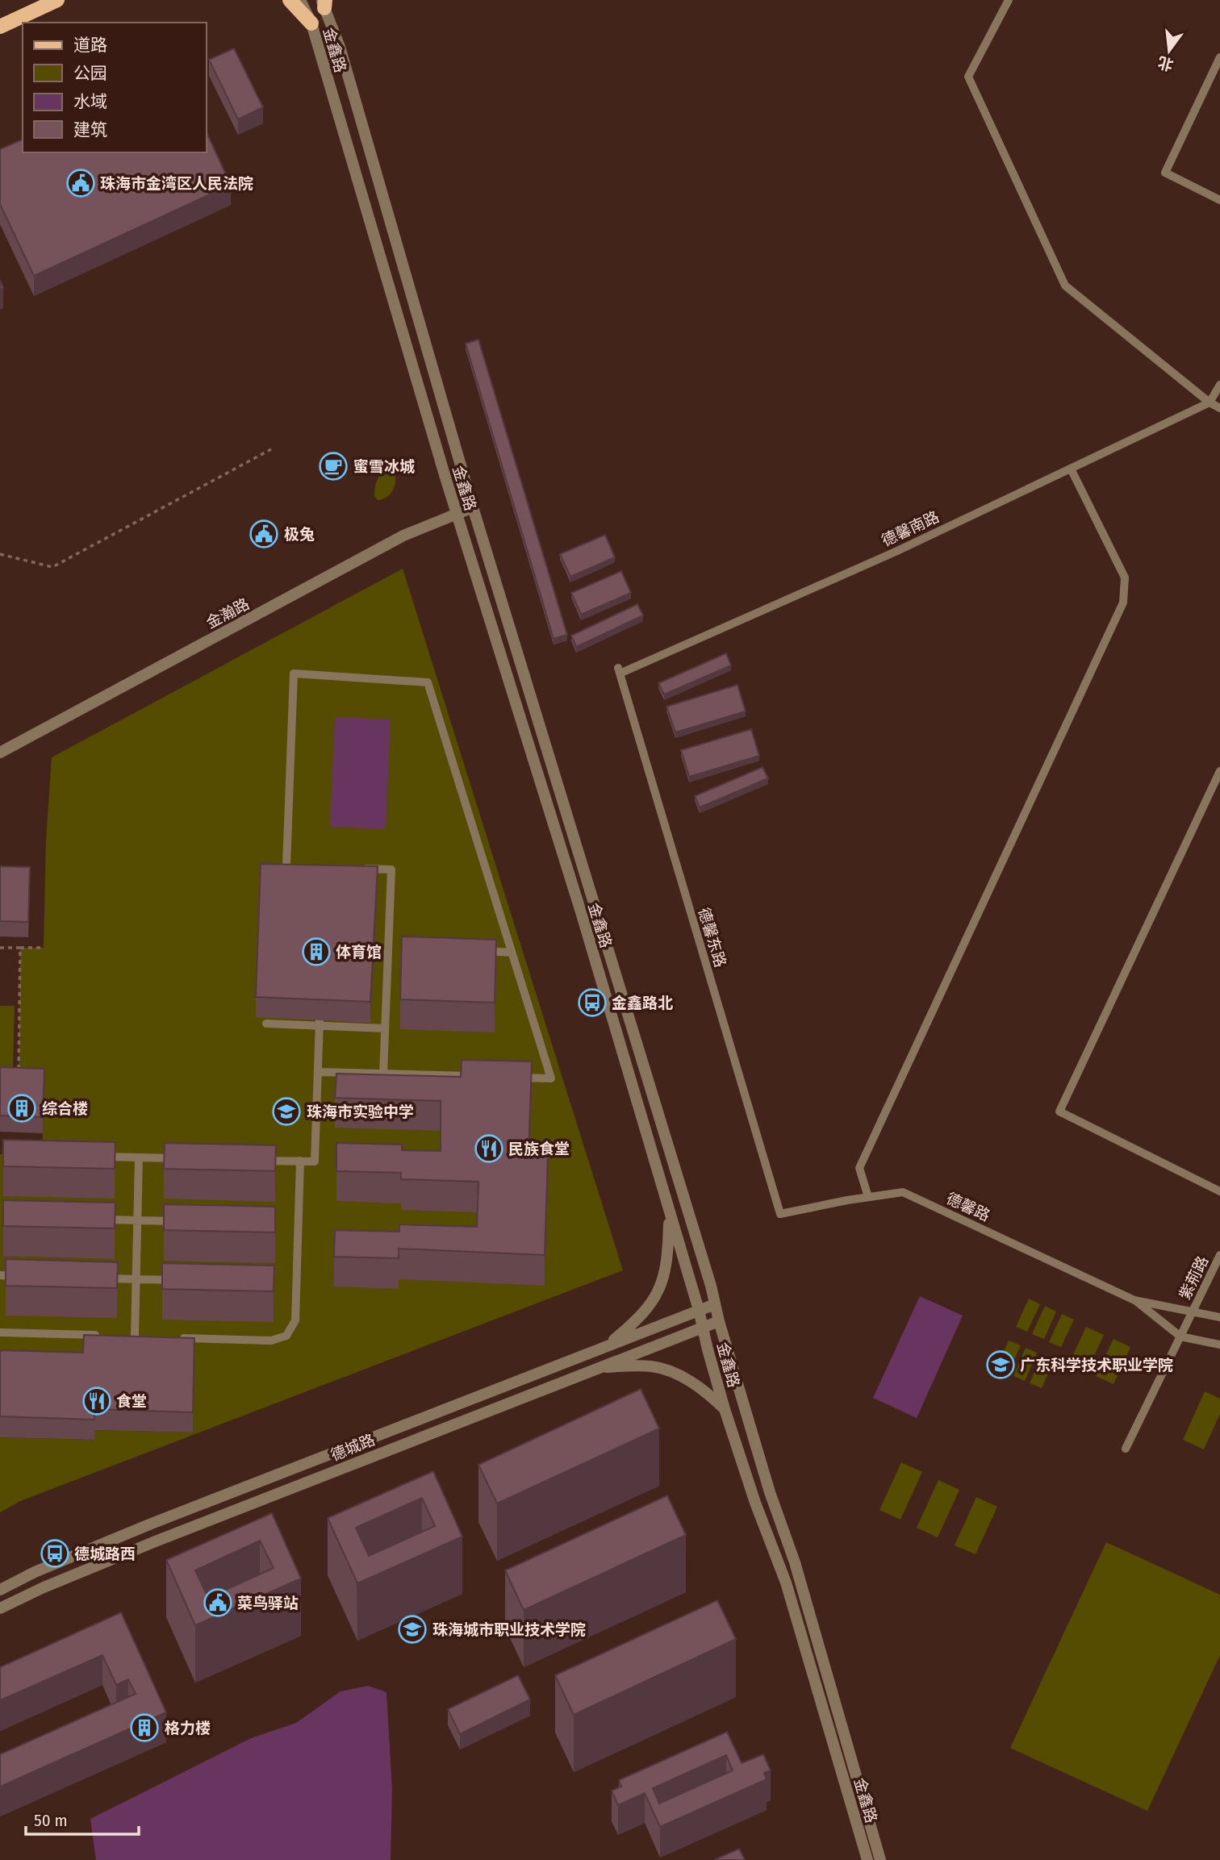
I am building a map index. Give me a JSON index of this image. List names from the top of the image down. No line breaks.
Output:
{"streets":{"street":["金鑫路","金瀚路","德城路"],"lane":["德馨南路","德馨东路","德馨路","紫荊路"]},"crossings":[["金鑫路","金瀚路"],["金鑫路","德城路"],["德馨南路","德馨东路"],["德馨东路","德馨路"],["德馨路","紫荊路"]],"places":{"public building":["珠海市金湾区人民法院","极兔","菜鸟驿站"],"cafe":["蜜雪冰城"],"building":["体育馆","综合楼","格力楼"],"bus stop":["金鑫路北","德城路西"],"school or university":["珠海市实验中学","广东科学技术职业学院","珠海城市职业技术学院"],"restaurant":["民族食堂","食堂"]},"legend":["道路","公园","水域","建筑"],"scale_bar":"50 m","north":"bottom"}
